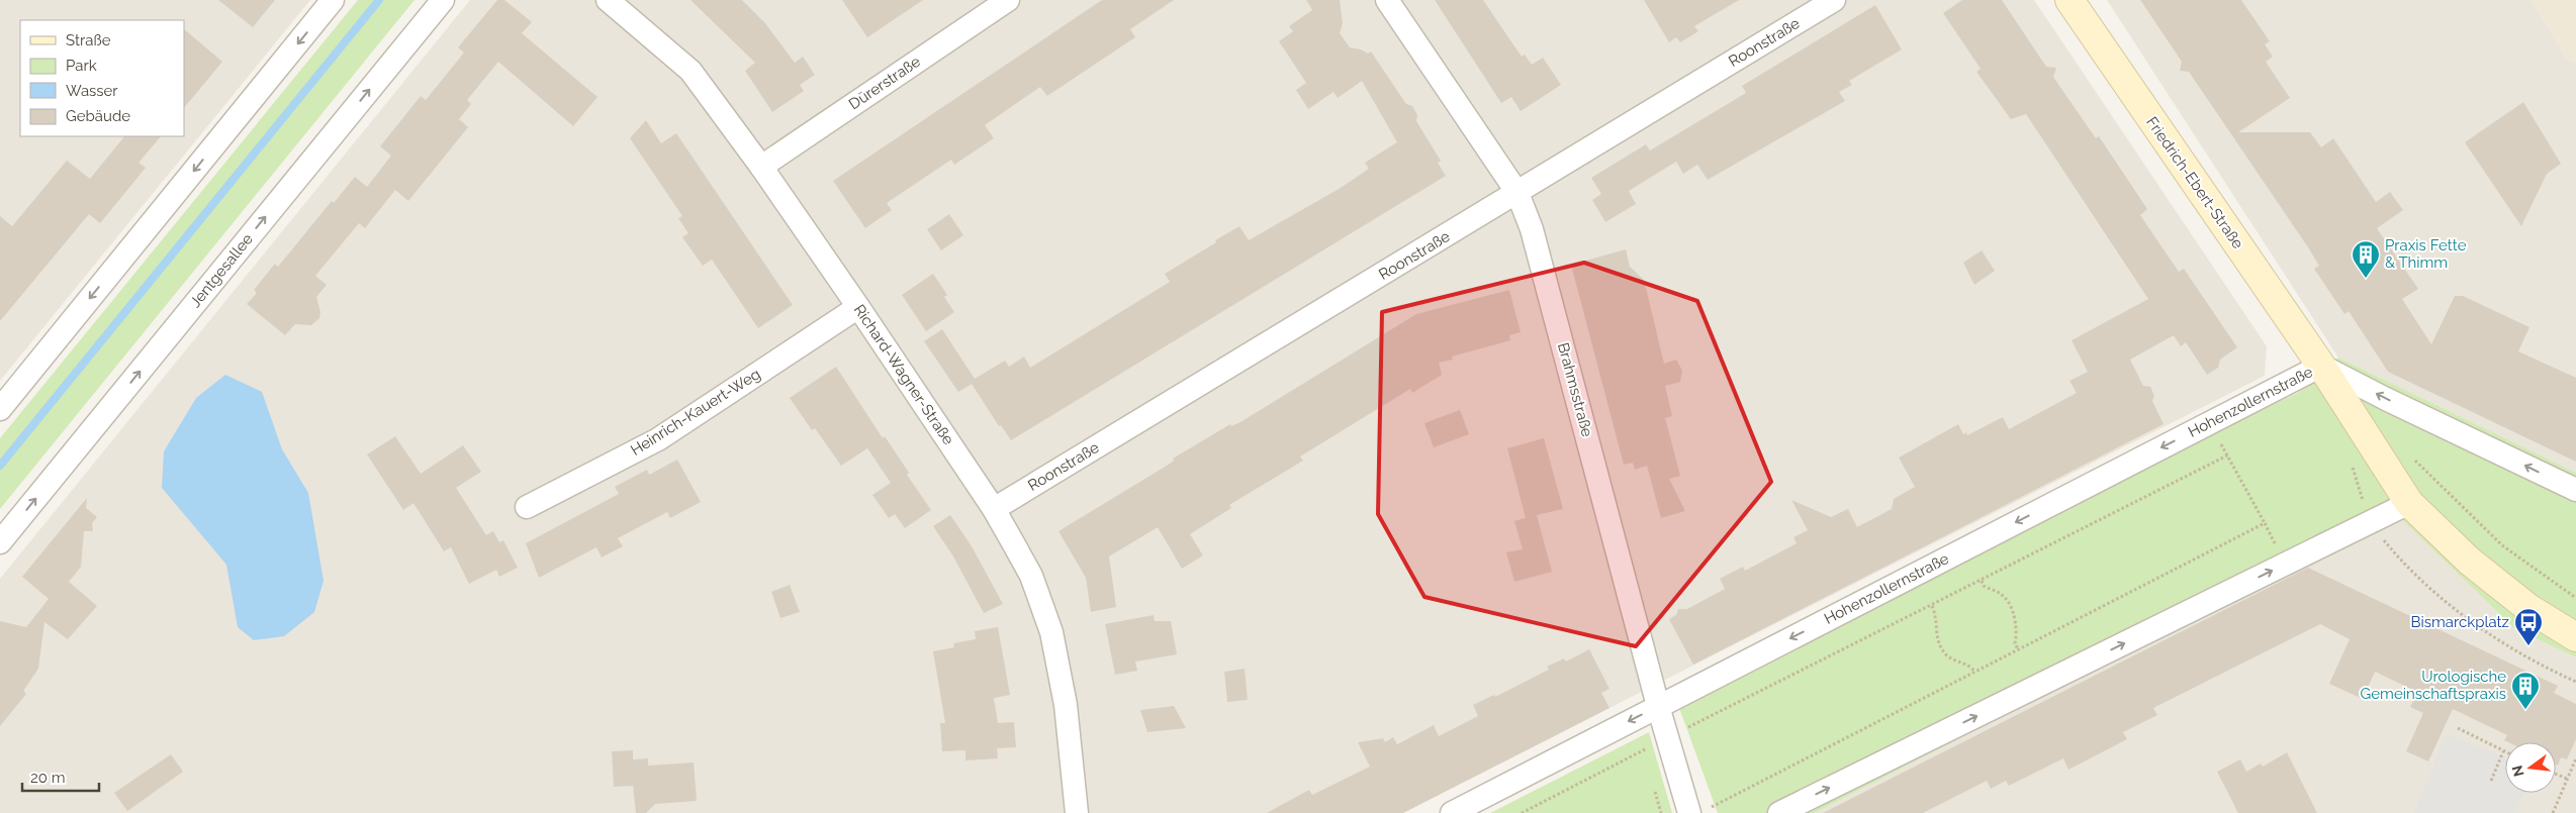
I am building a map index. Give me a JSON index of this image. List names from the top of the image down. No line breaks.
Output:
{"streets":{"street":["Roonstraße","Dürerstraße","Friedrich-Ebert-Straße","Jentgesallee","Richard-Wagner-Straße","Brahmsstraße","Hohenzollernstraße","Heinrich-Kauert-Weg"]},"crossings":[["Roonstraße","Richard-Wagner-Straße"],["Roonstraße","Brahmsstraße"],["Dürerstraße","Richard-Wagner-Straße"],["Friedrich-Ebert-Straße","Hohenzollernstraße"],["Richard-Wagner-Straße","Heinrich-Kauert-Weg"],["Brahmsstraße","Hohenzollernstraße"]],"places":{"building":["Praxis Fette & Thimm","Urologische Gemeinschaftspraxis"],"bus stop":["Bismarckplatz"]},"legend":["Straße","Park","Wasser","Gebäude"],"scale_bar":"20 m","north":"left"}
